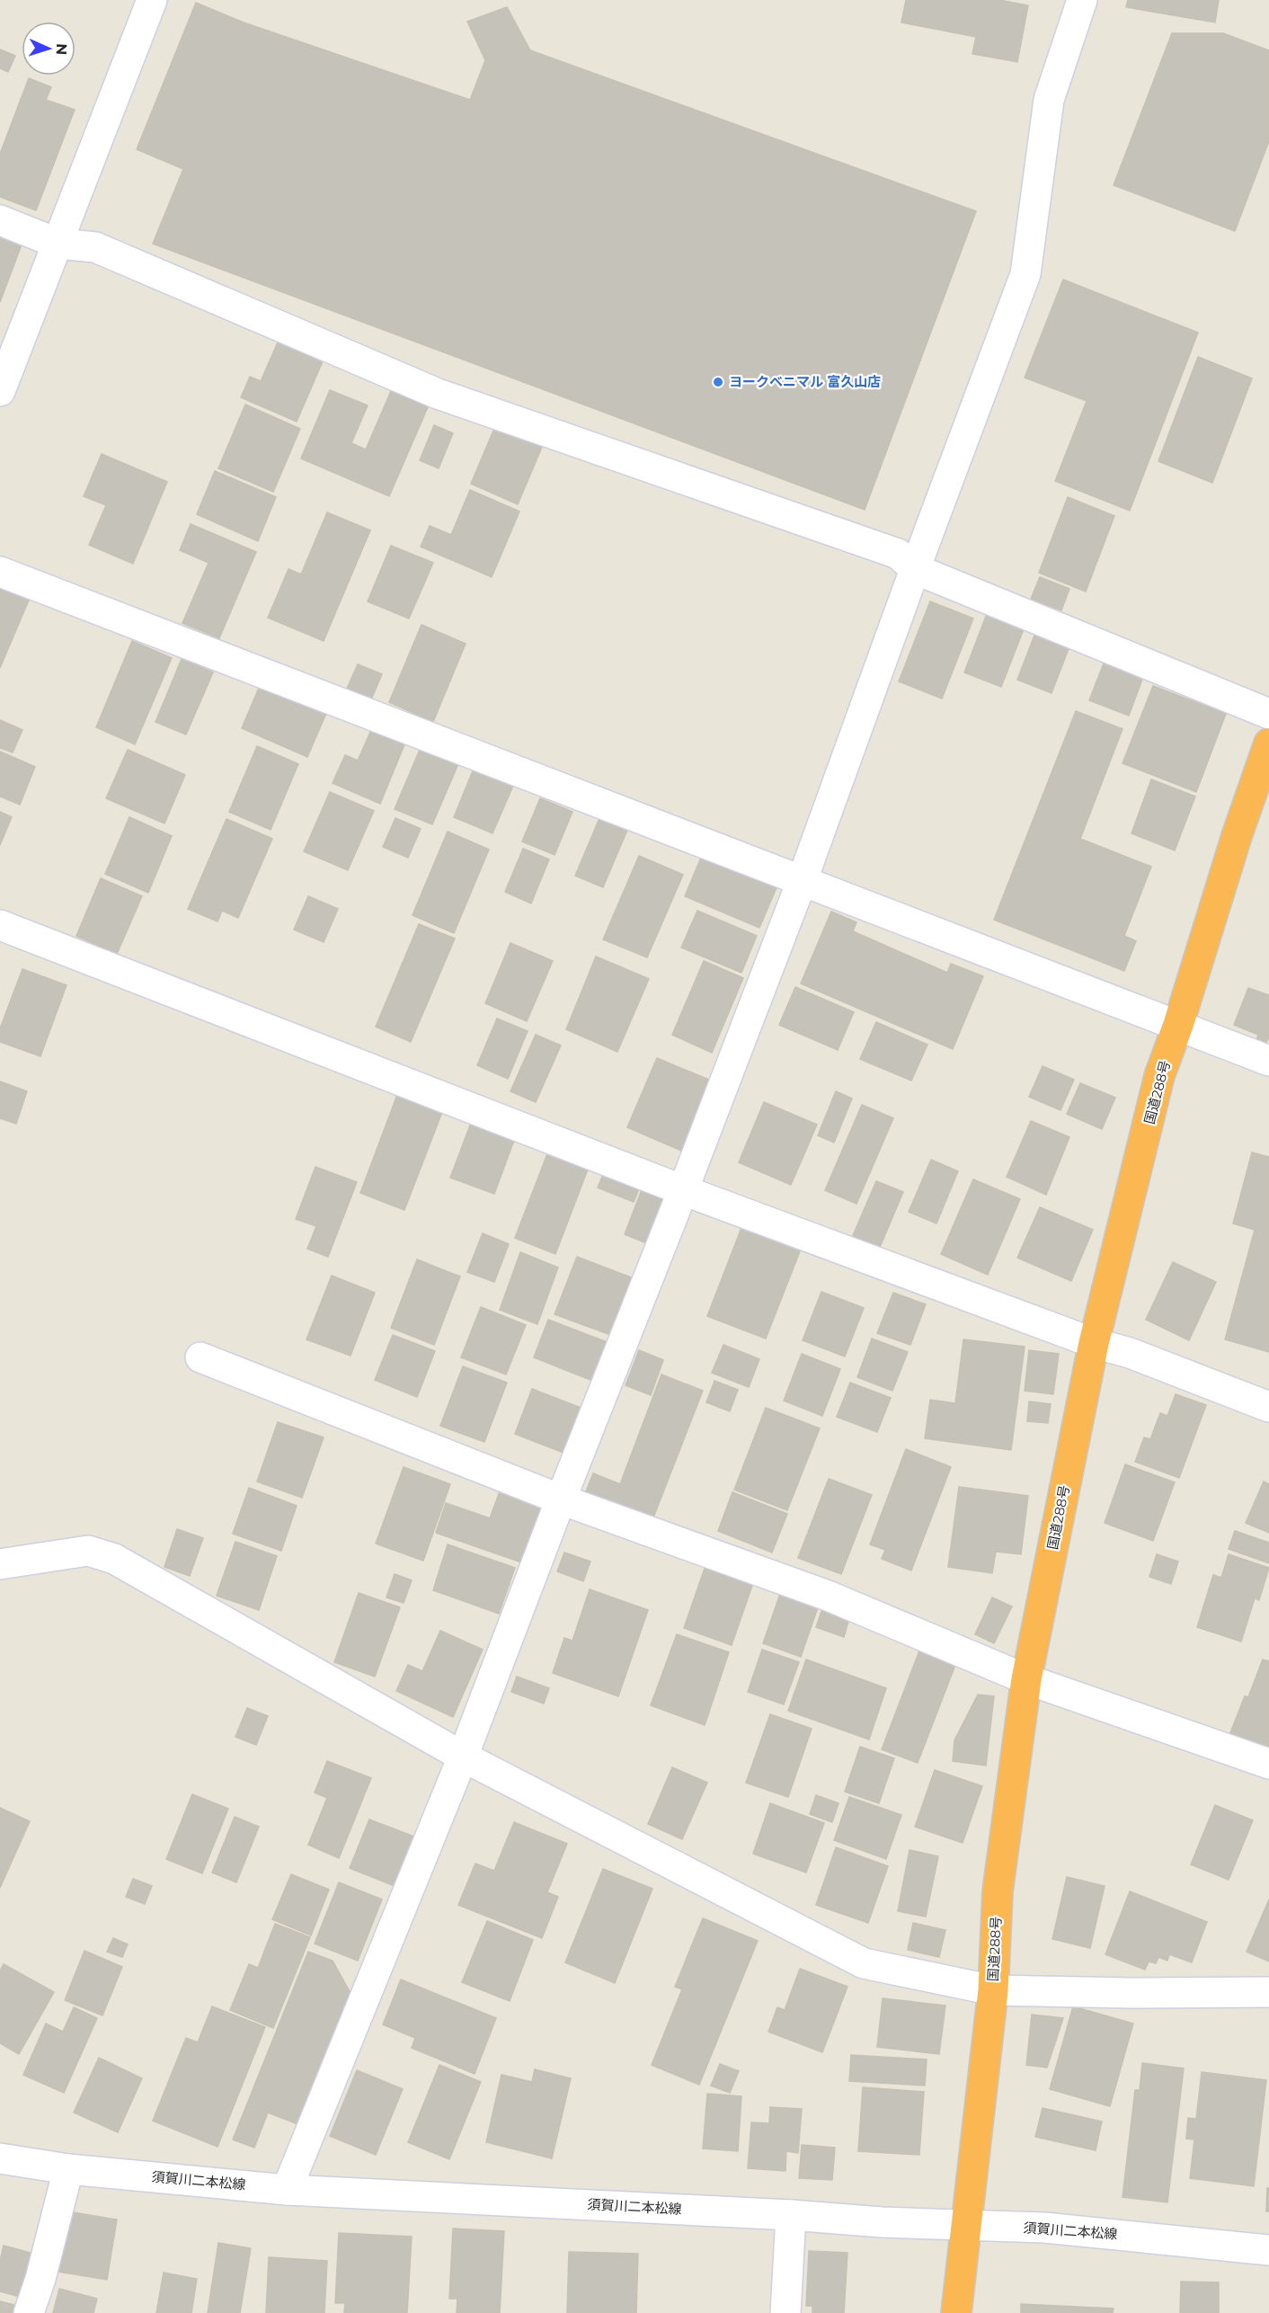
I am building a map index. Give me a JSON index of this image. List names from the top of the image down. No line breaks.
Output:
{"streets":{"highway":["国道288号"],"street":["須賀川二本松線"]},"crossings":[["国道288号","須賀川二本松線"]],"places":["ヨークベニマル 富久山店"],"north":"right"}
